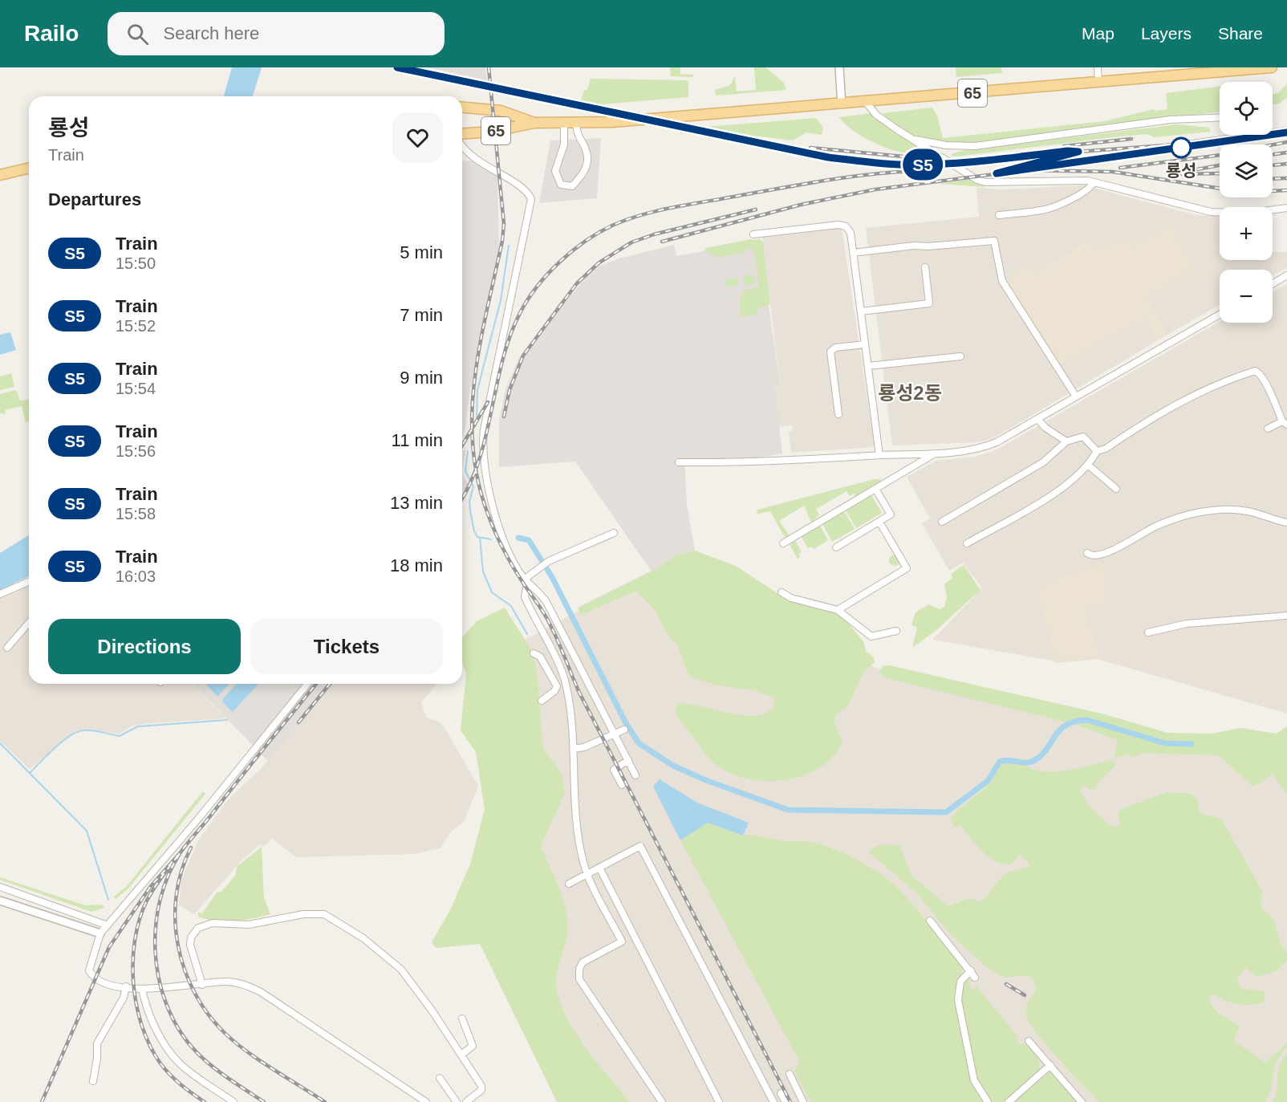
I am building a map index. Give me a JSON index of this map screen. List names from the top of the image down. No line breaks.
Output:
{"streets":{"main road":["65"]},"districts":["룡성2동"],"places":["룡성"],"page":{"header":"Railo","search":"Search here","nav":["Map","Layers","Share"],"on_map":"S5","map_buttons":["+","−"],"heading":[["룡성","Train"],"Departures"],"list":[{"mark":"S5","name":"Train","note":"15:50","value":"5 min"},{"mark":"S5","name":"Train","note":"15:52","value":"7 min"},{"mark":"S5","name":"Train","note":"15:54","value":"9 min"},{"mark":"S5","name":"Train","note":"15:56","value":"11 min"},{"mark":"S5","name":"Train","note":"15:58","value":"13 min"},{"mark":"S5","name":"Train","note":"16:03","value":"18 min"}],"buttons":["Directions","Tickets"]}}
